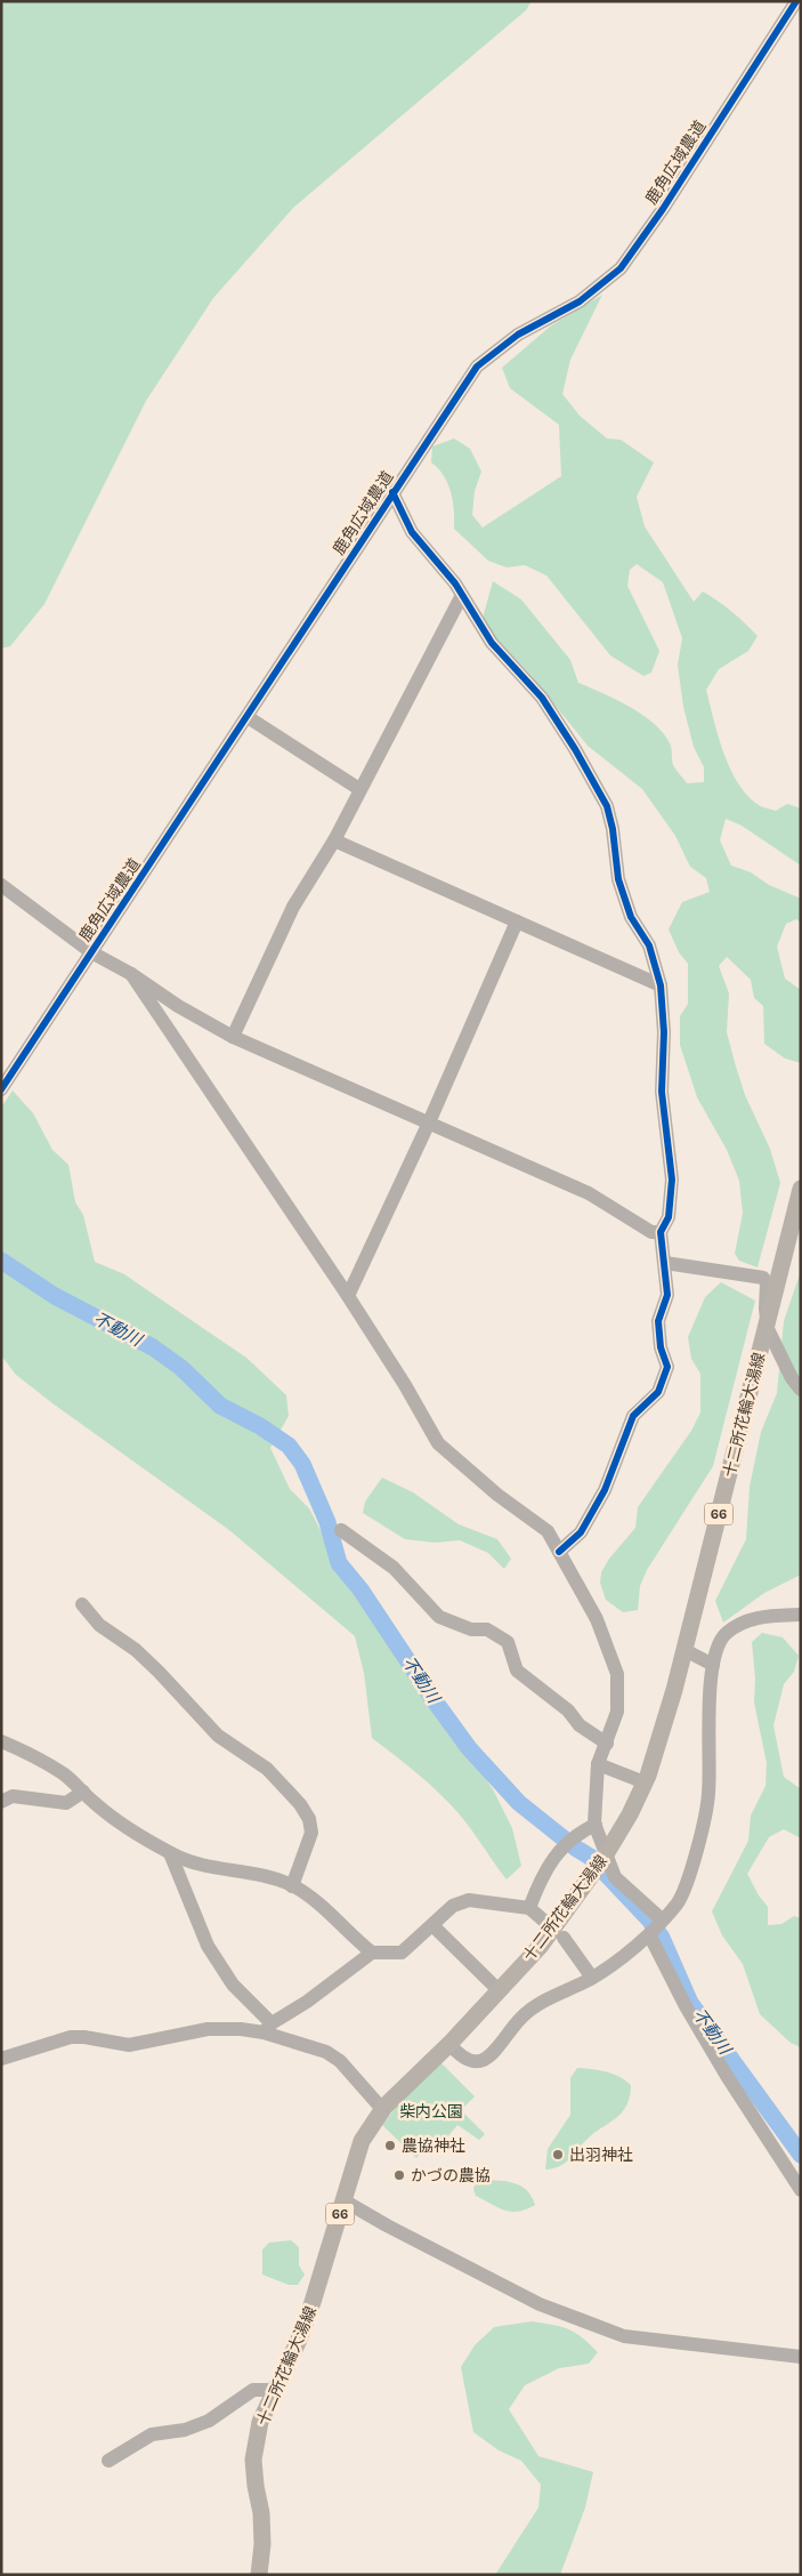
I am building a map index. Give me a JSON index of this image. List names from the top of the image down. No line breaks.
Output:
{"streets":{"main road":["十二所花輪大湯線","66"],"street":["鹿角広域農道"]},"water":["不動川"],"parks":["柴内公園"],"places":["農協神社","出羽神社","かづの農協"]}
